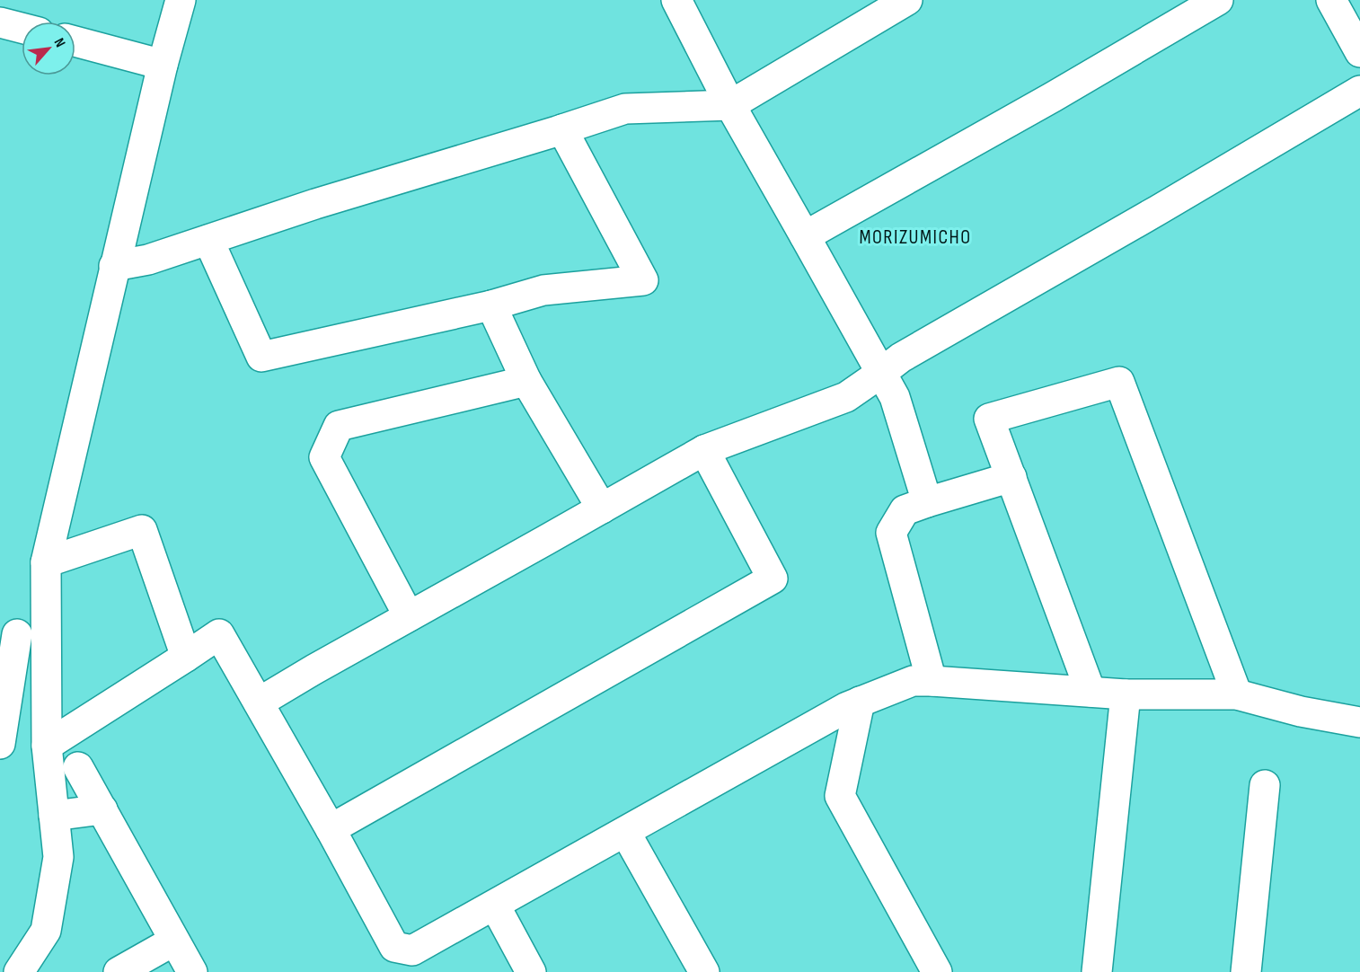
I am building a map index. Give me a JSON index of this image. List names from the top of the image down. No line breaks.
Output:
{"districts":["MORIZUMICHO"],"north":"top right"}
